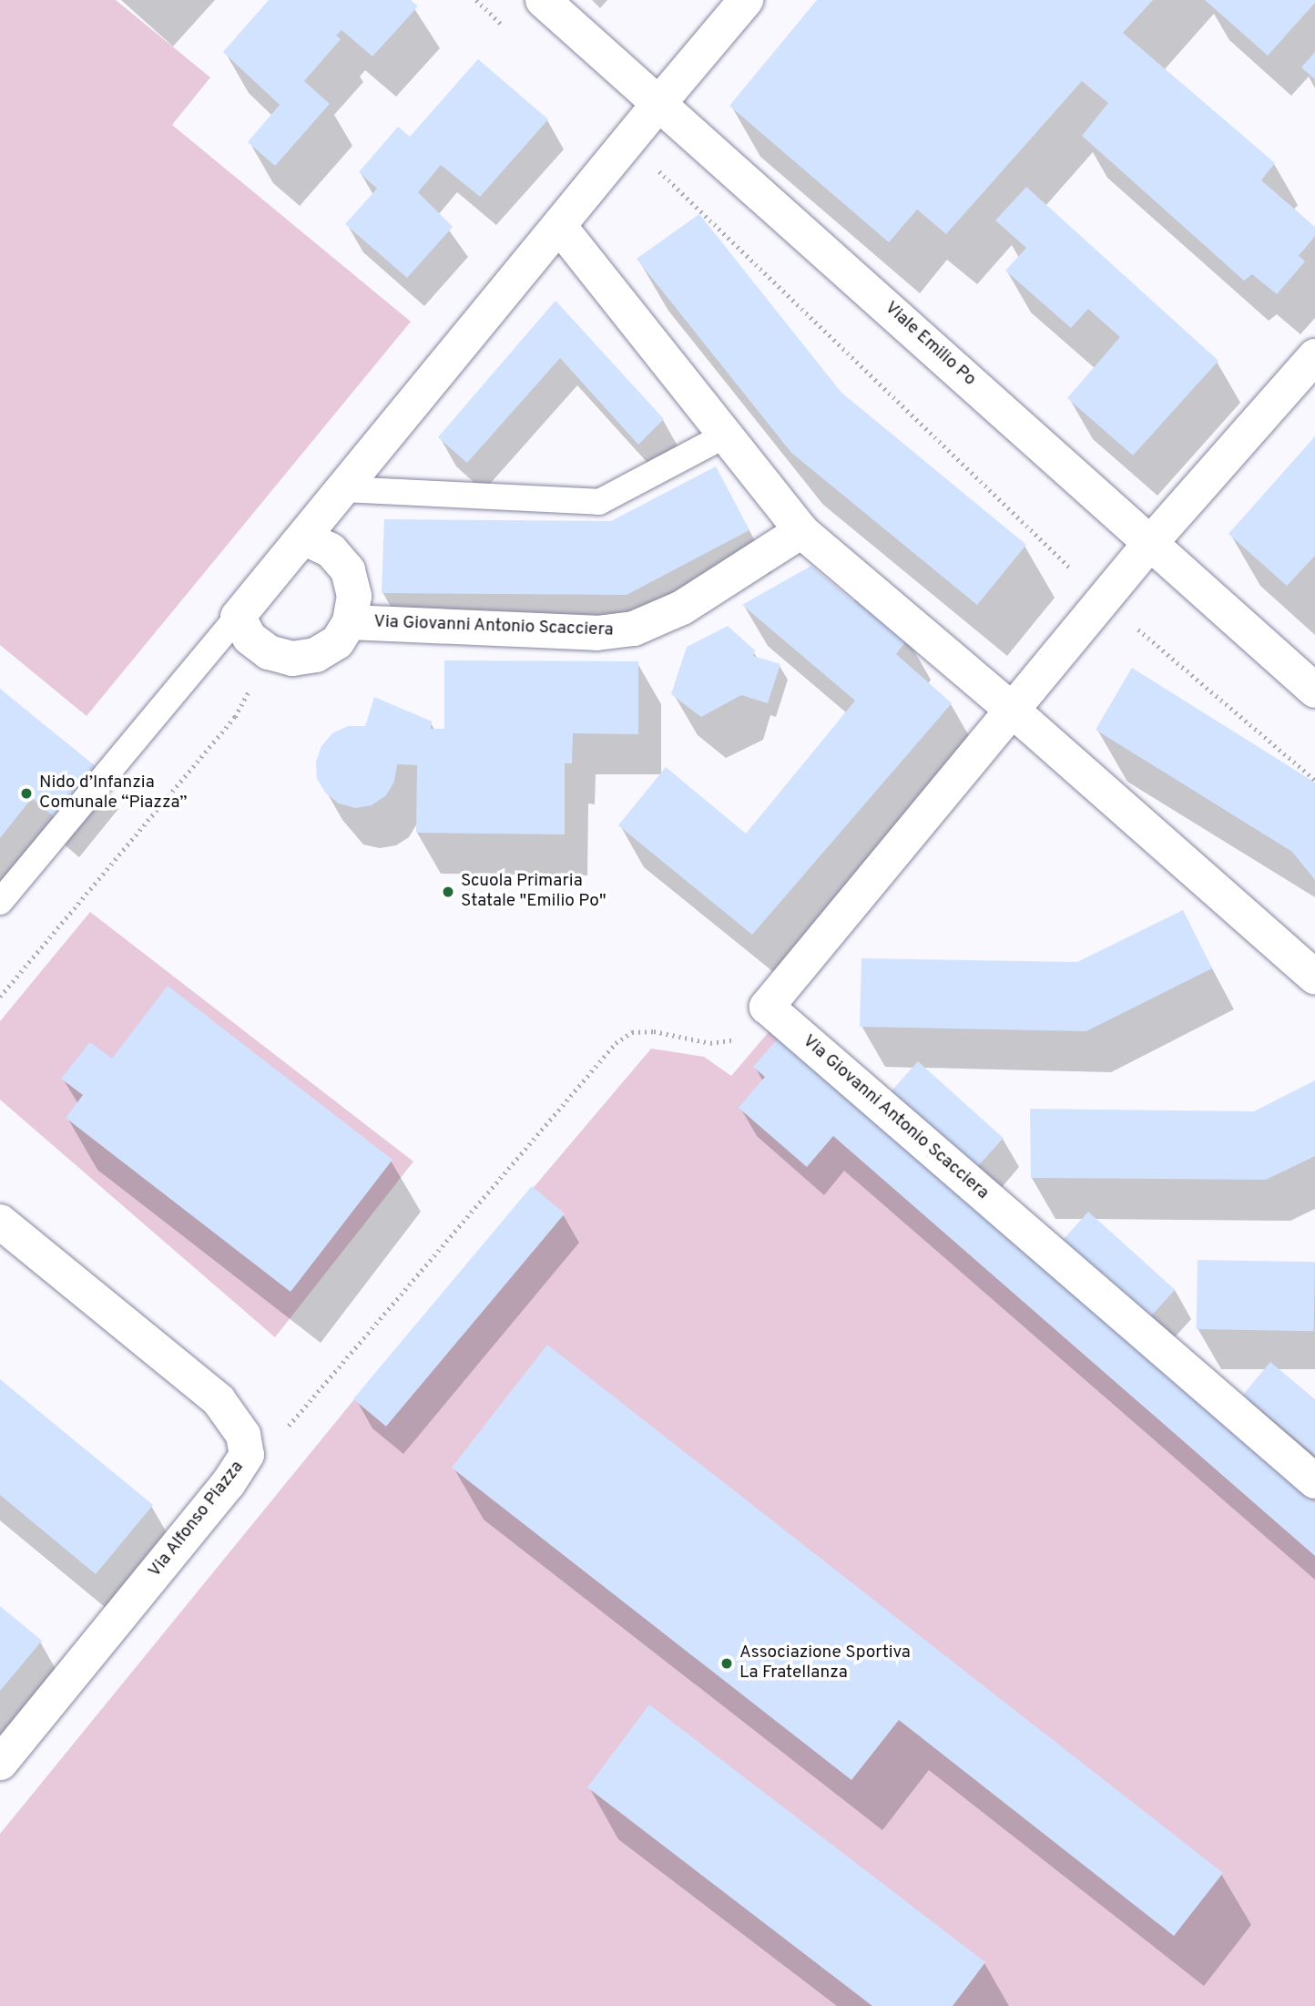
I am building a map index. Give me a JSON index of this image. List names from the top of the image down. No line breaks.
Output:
{"streets":{"street":["Viale Emilio Po","Via Giovanni Antonio Scacciera","Via Alfonso Piazza"]},"places":["Nido d’Infanzia Comunale “Piazza”","Scuola Primaria Statale \"Emilio Po\"","Associazione Sportiva La Fratellanza"]}
